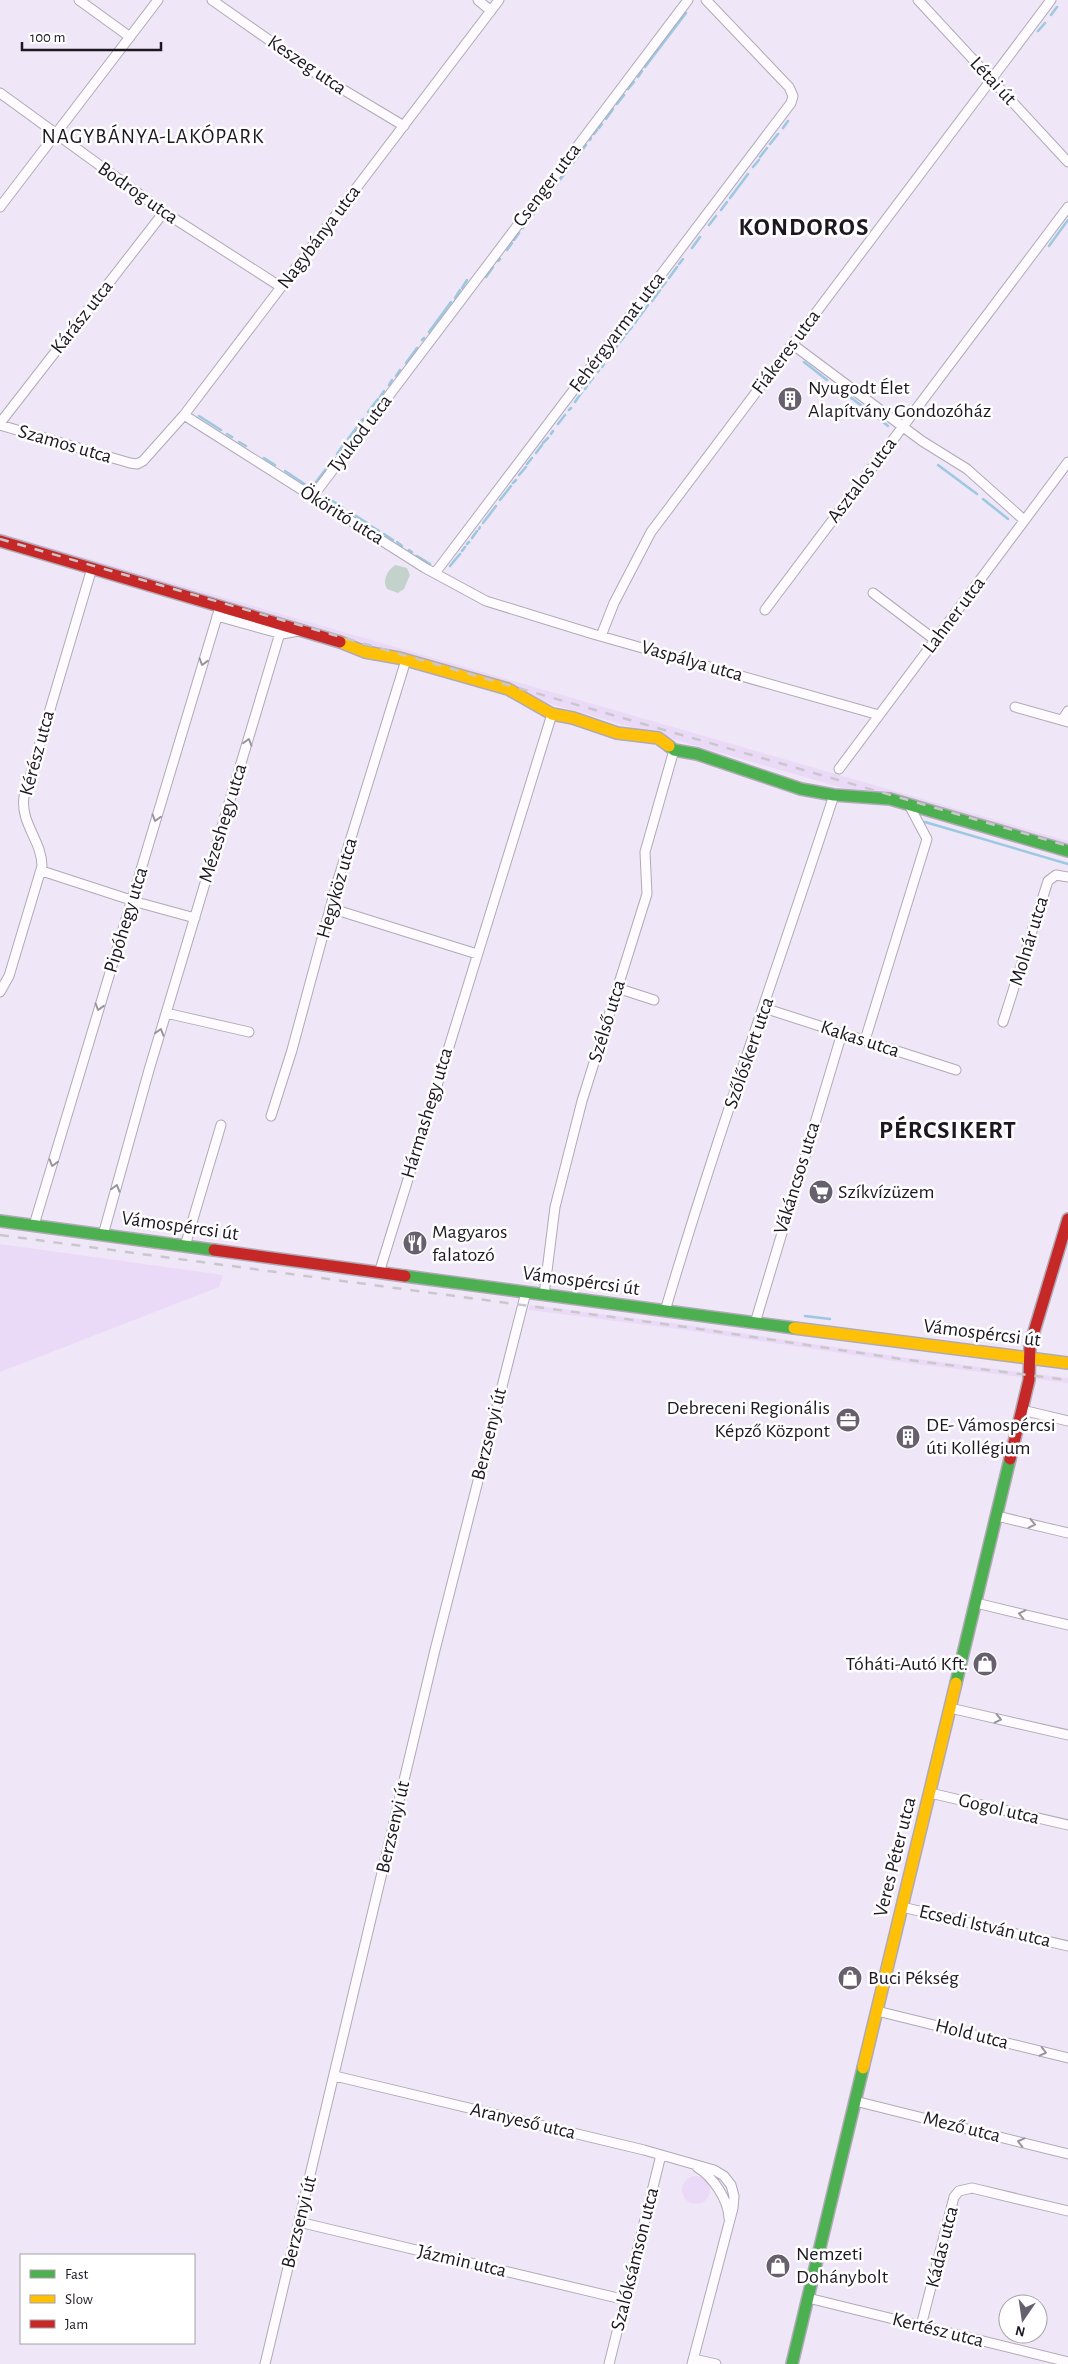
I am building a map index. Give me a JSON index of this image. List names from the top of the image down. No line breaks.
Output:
{"streets":{"street":["Keszeg utca","Létai út","Csenger utca","Bodrog utca","Nagybánya utca","Kárász utca","Fehérgyarmat utca","Fiákeres utca","Tyukod utca","Szamos utca","Asztalos utca","Ököritó utca","Lahner utca","Vaspálya utca","Kérész utca","Mézeshegy utca","Hegyköz utca","Pipóhegy utca","Molnár utca","Szélső utca","Kakas utca","Szőlőskert utca","Hármashegy utca","Vákáncsos utca","Vámospércsi út","Berzsenyi út","Gogol utca","Veres Péter utca","Ecsedi István utca","Hold utca","Aranyeső utca","Mező utca","Kádas utca","Szalóksámson utca","Jázmin utca","Kertész utca"]},"crossings":[["Keszeg utca","Nagybánya utca"],["Létai út","Fiákeres utca"],["Csenger utca","Tyukod utca"],["Bodrog utca","Nagybánya utca"],["Bodrog utca","Kárász utca"],["Nagybánya utca","Szamos utca"],["Nagybánya utca","Ököritó utca"],["Kárász utca","Szamos utca"],["Fehérgyarmat utca","Ököritó utca"],["Fiákeres utca","Vaspálya utca"],["Tyukod utca","Ököritó utca"],["Ököritó utca","Vaspálya utca"],["Lahner utca","Vaspálya utca"],["Mézeshegy utca","Vámospércsi út"],["Pipóhegy utca","Vámospércsi út"],["Szélső utca","Vámospércsi út"],["Kakas utca","Szőlőskert utca"],["Kakas utca","Vákáncsos utca"],["Szőlőskert utca","Vámospércsi út"],["Hármashegy utca","Vámospércsi út"],["Vákáncsos utca","Vámospércsi út"],["Vámospércsi út","Berzsenyi út"],["Vámospércsi út","Veres Péter utca"],["Berzsenyi út","Aranyeső utca"],["Berzsenyi út","Jázmin utca"],["Gogol utca","Veres Péter utca"],["Veres Péter utca","Ecsedi István utca"],["Veres Péter utca","Hold utca"],["Veres Péter utca","Mező utca"],["Veres Péter utca","Kertész utca"],["Aranyeső utca","Szalóksámson utca"],["Kádas utca","Kertész utca"],["Szalóksámson utca","Jázmin utca"]],"one_way":["Mézeshegy utca","Pipóhegy utca","Hold utca","Mező utca"],"districts":["NAGYBÁNYA-LAKÓPARK","KONDOROS","PÉRCSIKERT"],"places":{"building":["Nyugodt Élet Alapítvány Gondozóház","DE- Vámospércsi úti Kollégium"],"supermarket":["Szíkvízüzem"],"restaurant":["Magyaros falatozó"],"office":["Debreceni Regionális Képző Központ"],"shop":["Tóháti-Autó Kft.","Buci Pékség","Nemzeti Dohánybolt"]},"legend":["Fast","Slow","Jam"],"scale_bar":"100 m","north":"bottom"}
